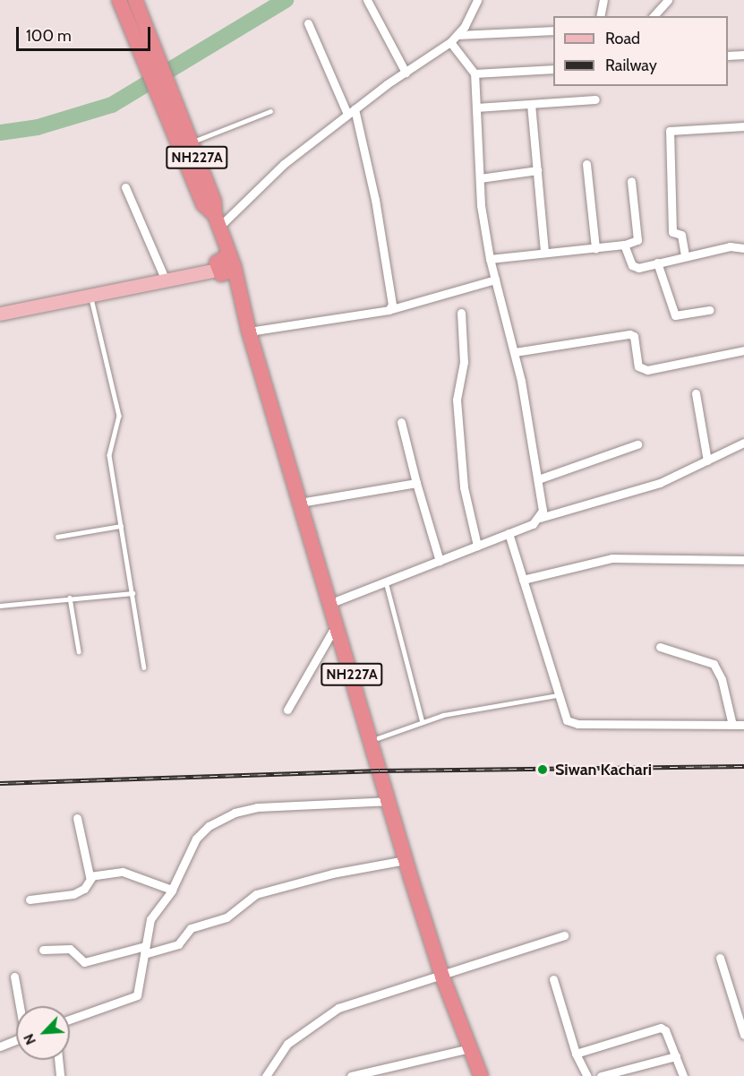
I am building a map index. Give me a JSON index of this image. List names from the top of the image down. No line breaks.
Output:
{"streets":{"highway":["NH227A"]},"places":["Siwan Kachari"],"legend":["Road","Railway"],"scale_bar":"100 m","north":"bottom left"}
